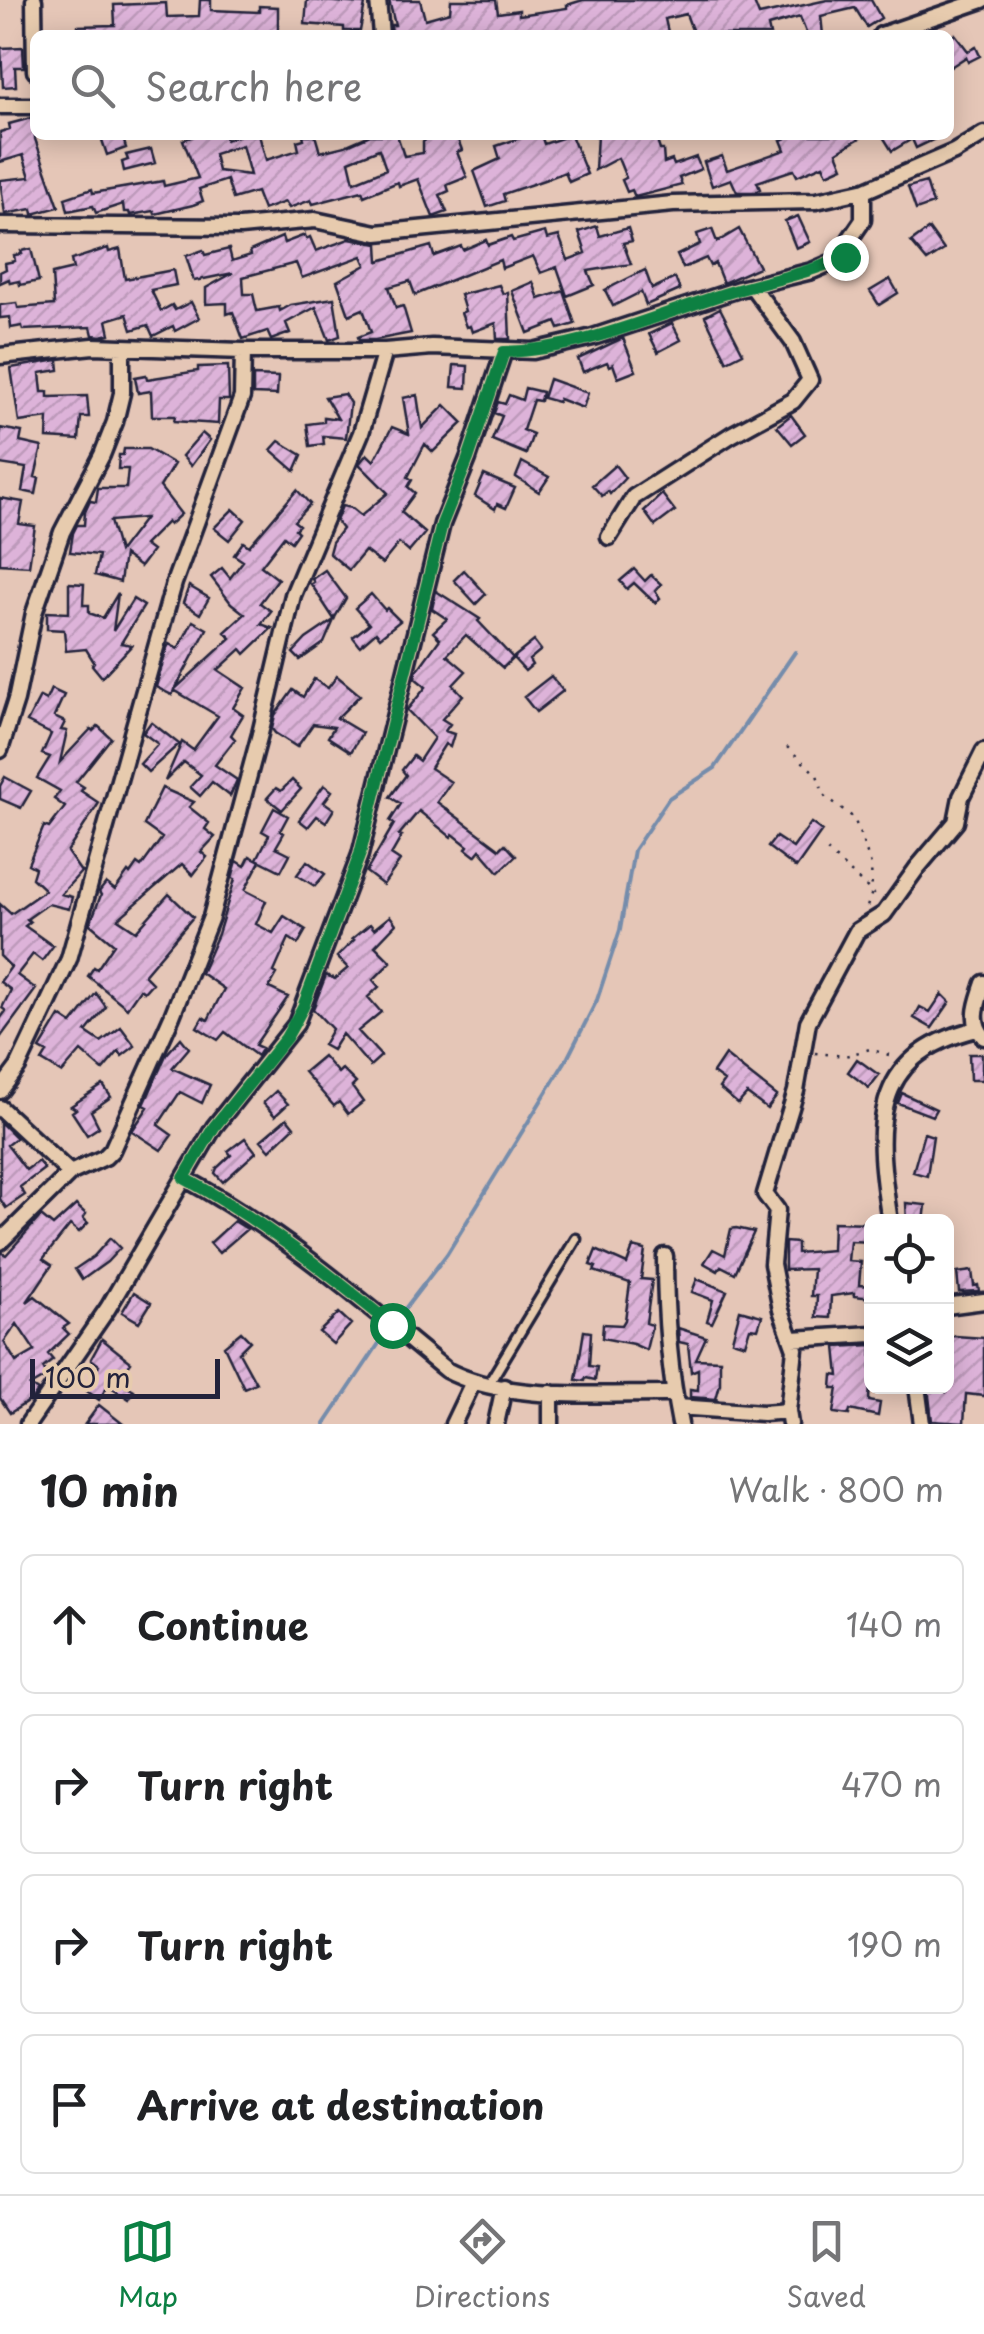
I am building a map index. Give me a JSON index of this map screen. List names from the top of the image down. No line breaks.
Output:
{"scale_bar":"100 m","page":{"search":"Search here","scale":"100 m","heading":["10 min","Walk · 800 m"],"list":[["Continue","140 m"],["Turn right","470 m"],["Turn right","190 m"],"Arrive at destination"],"nav":["Map","Directions","Saved"]}}
